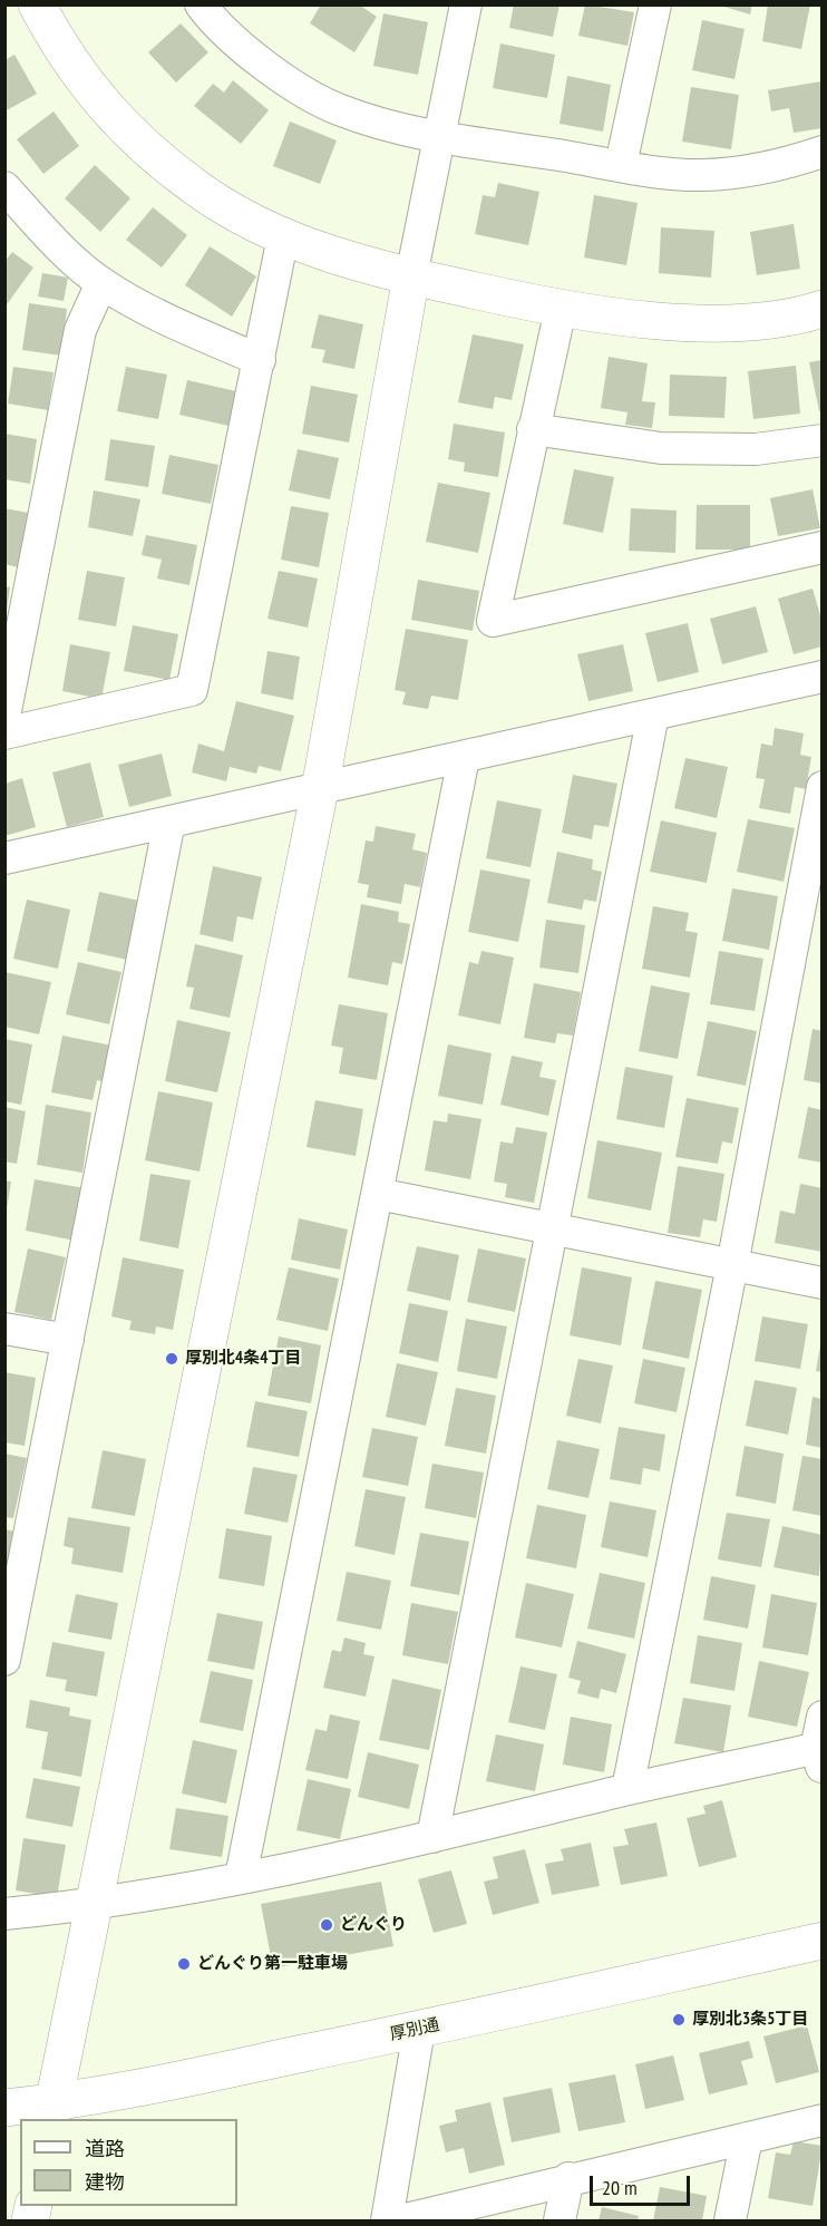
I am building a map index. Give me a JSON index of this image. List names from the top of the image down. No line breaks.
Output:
{"streets":{"street":["厚別通"]},"places":["厚別北4条4丁目","どんぐり","どんぐり第一駐車場","厚別北3条5丁目"],"legend":["道路","建物"],"scale_bar":"20 m"}
